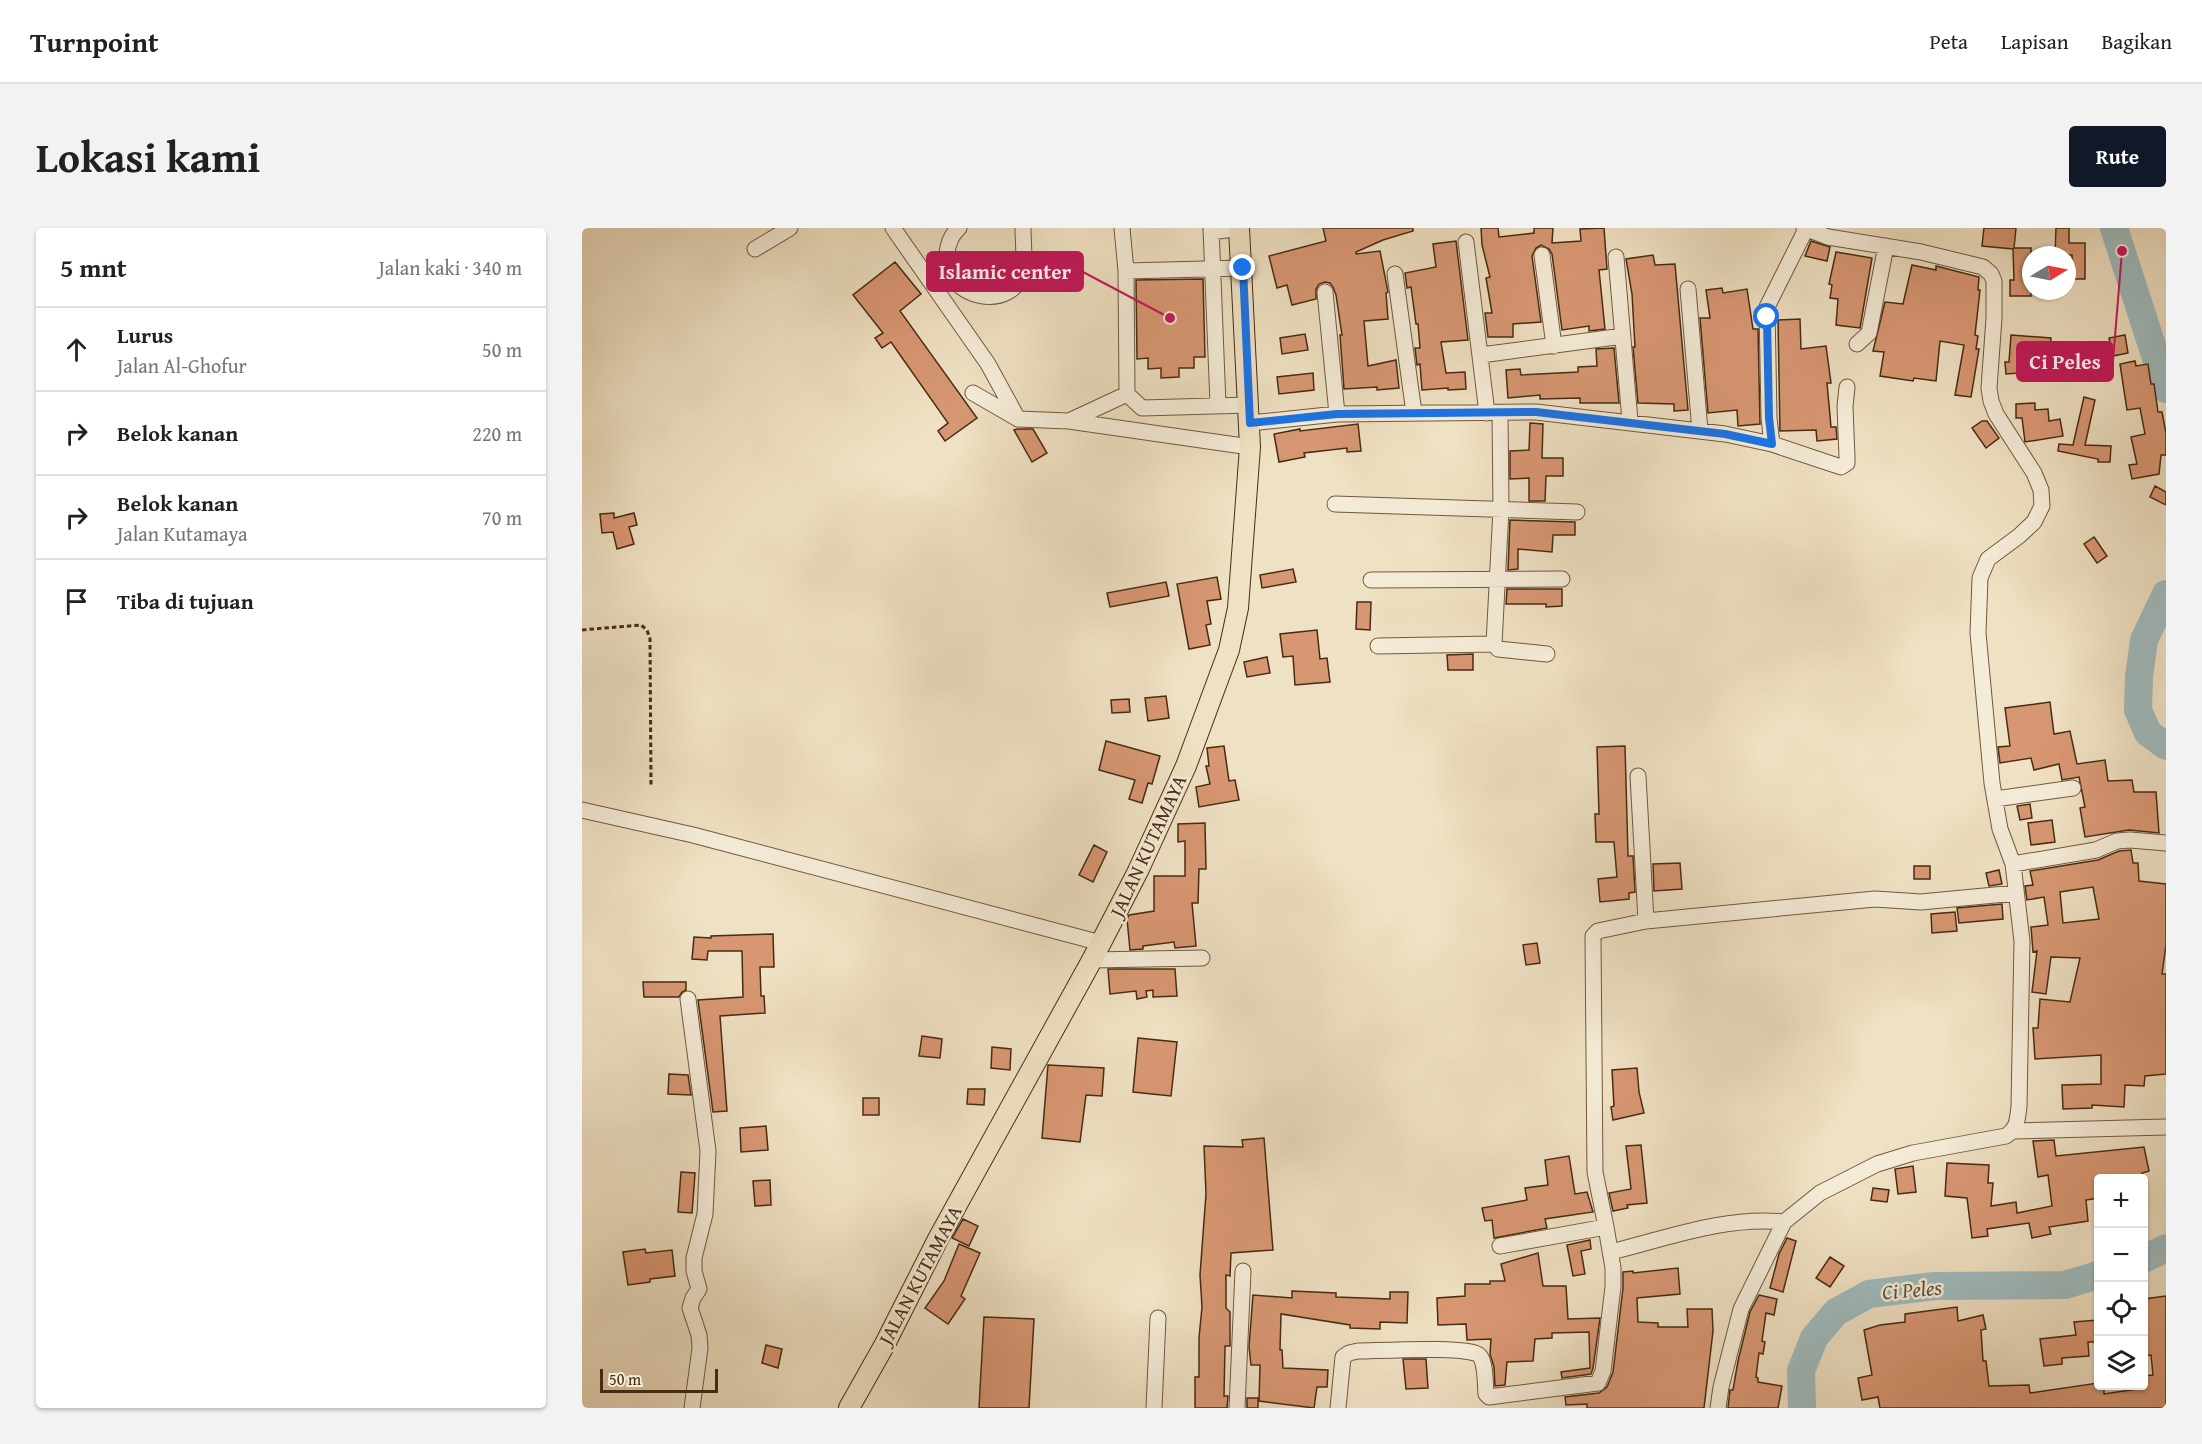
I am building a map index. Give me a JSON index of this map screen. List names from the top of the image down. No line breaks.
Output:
{"streets":{"main road":["JALAN KUTAMAYA"]},"water":["Ci Peles"],"places":["Ci Peles","Islamic center"],"scale_bar":"50 m","north":"right","page":{"header":"Turnpoint","nav":["Peta","Lapisan","Bagikan"],"title":"Lokasi kami","buttons":"Rute","heading":["5 mnt","Jalan kaki · 340 m"],"list":[["Lurus","Jalan Al-Ghofur","50 m"],["Belok kanan","220 m"],["Belok kanan","Jalan Kutamaya","70 m"],"Tiba di tujuan"],"map_buttons":["+","−"],"scale":"50 m"}}
